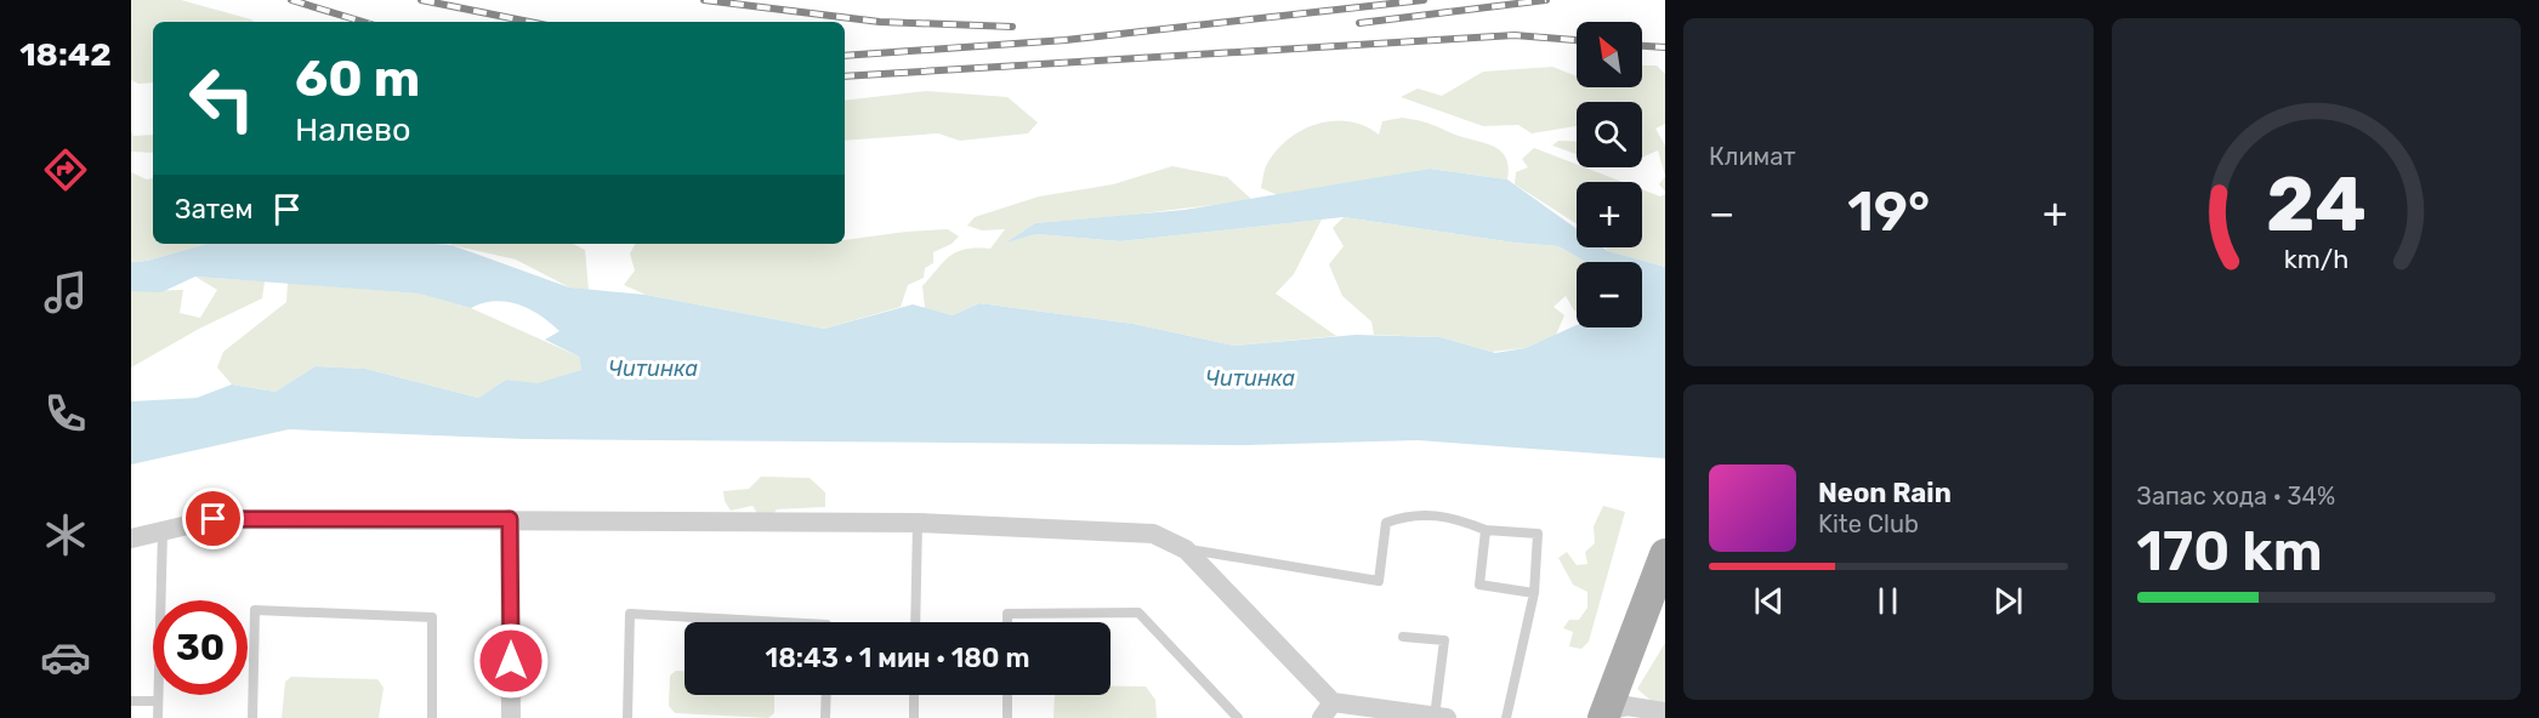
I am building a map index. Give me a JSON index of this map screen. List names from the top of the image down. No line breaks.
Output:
{"water":["Читинка"],"north":"top left","page":{"tabs":"18:42","tile":["Климат",["Запас хода · 34%","170 km"]],"map_buttons":["+","−"],"turn":["60 m","Налево"],"then":"Затем","heat":["−","19°","+"],"song":["Neon Rain","Kite Club"],"limit":"30","trip":"18:43 · 1 мин · 180 m","gauge":["24","km/h"]}}
